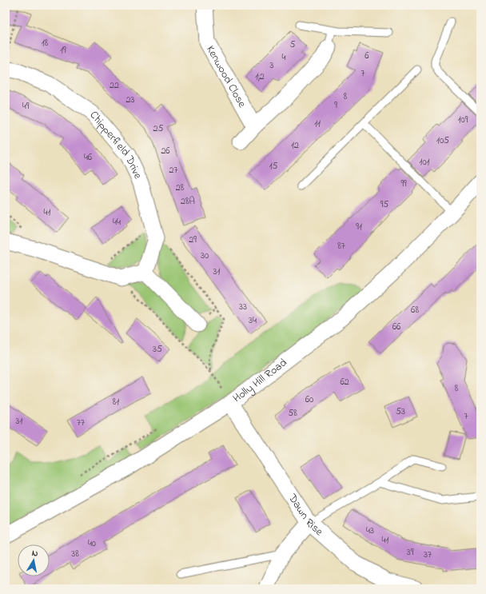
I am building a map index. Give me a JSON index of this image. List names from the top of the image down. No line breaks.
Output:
{"streets":{"street":["Kenwood Close","Chipperfield Drive","Holly Hill Road","Dawn Rise"]},"crossings":[["Holly Hill Road","Dawn Rise"]],"house_numbers":["18","5","19","6","4","3","7","1;2","22","8","23","9","49","109","11","25","105","12","26","46","101","15","27","99","28","28A","95","41","44","91","29","87","30","31","33","68","34","66","35","62","8","60","81","53","58","7","31","77","43","41","40","39","38","37"],"north":"top"}
